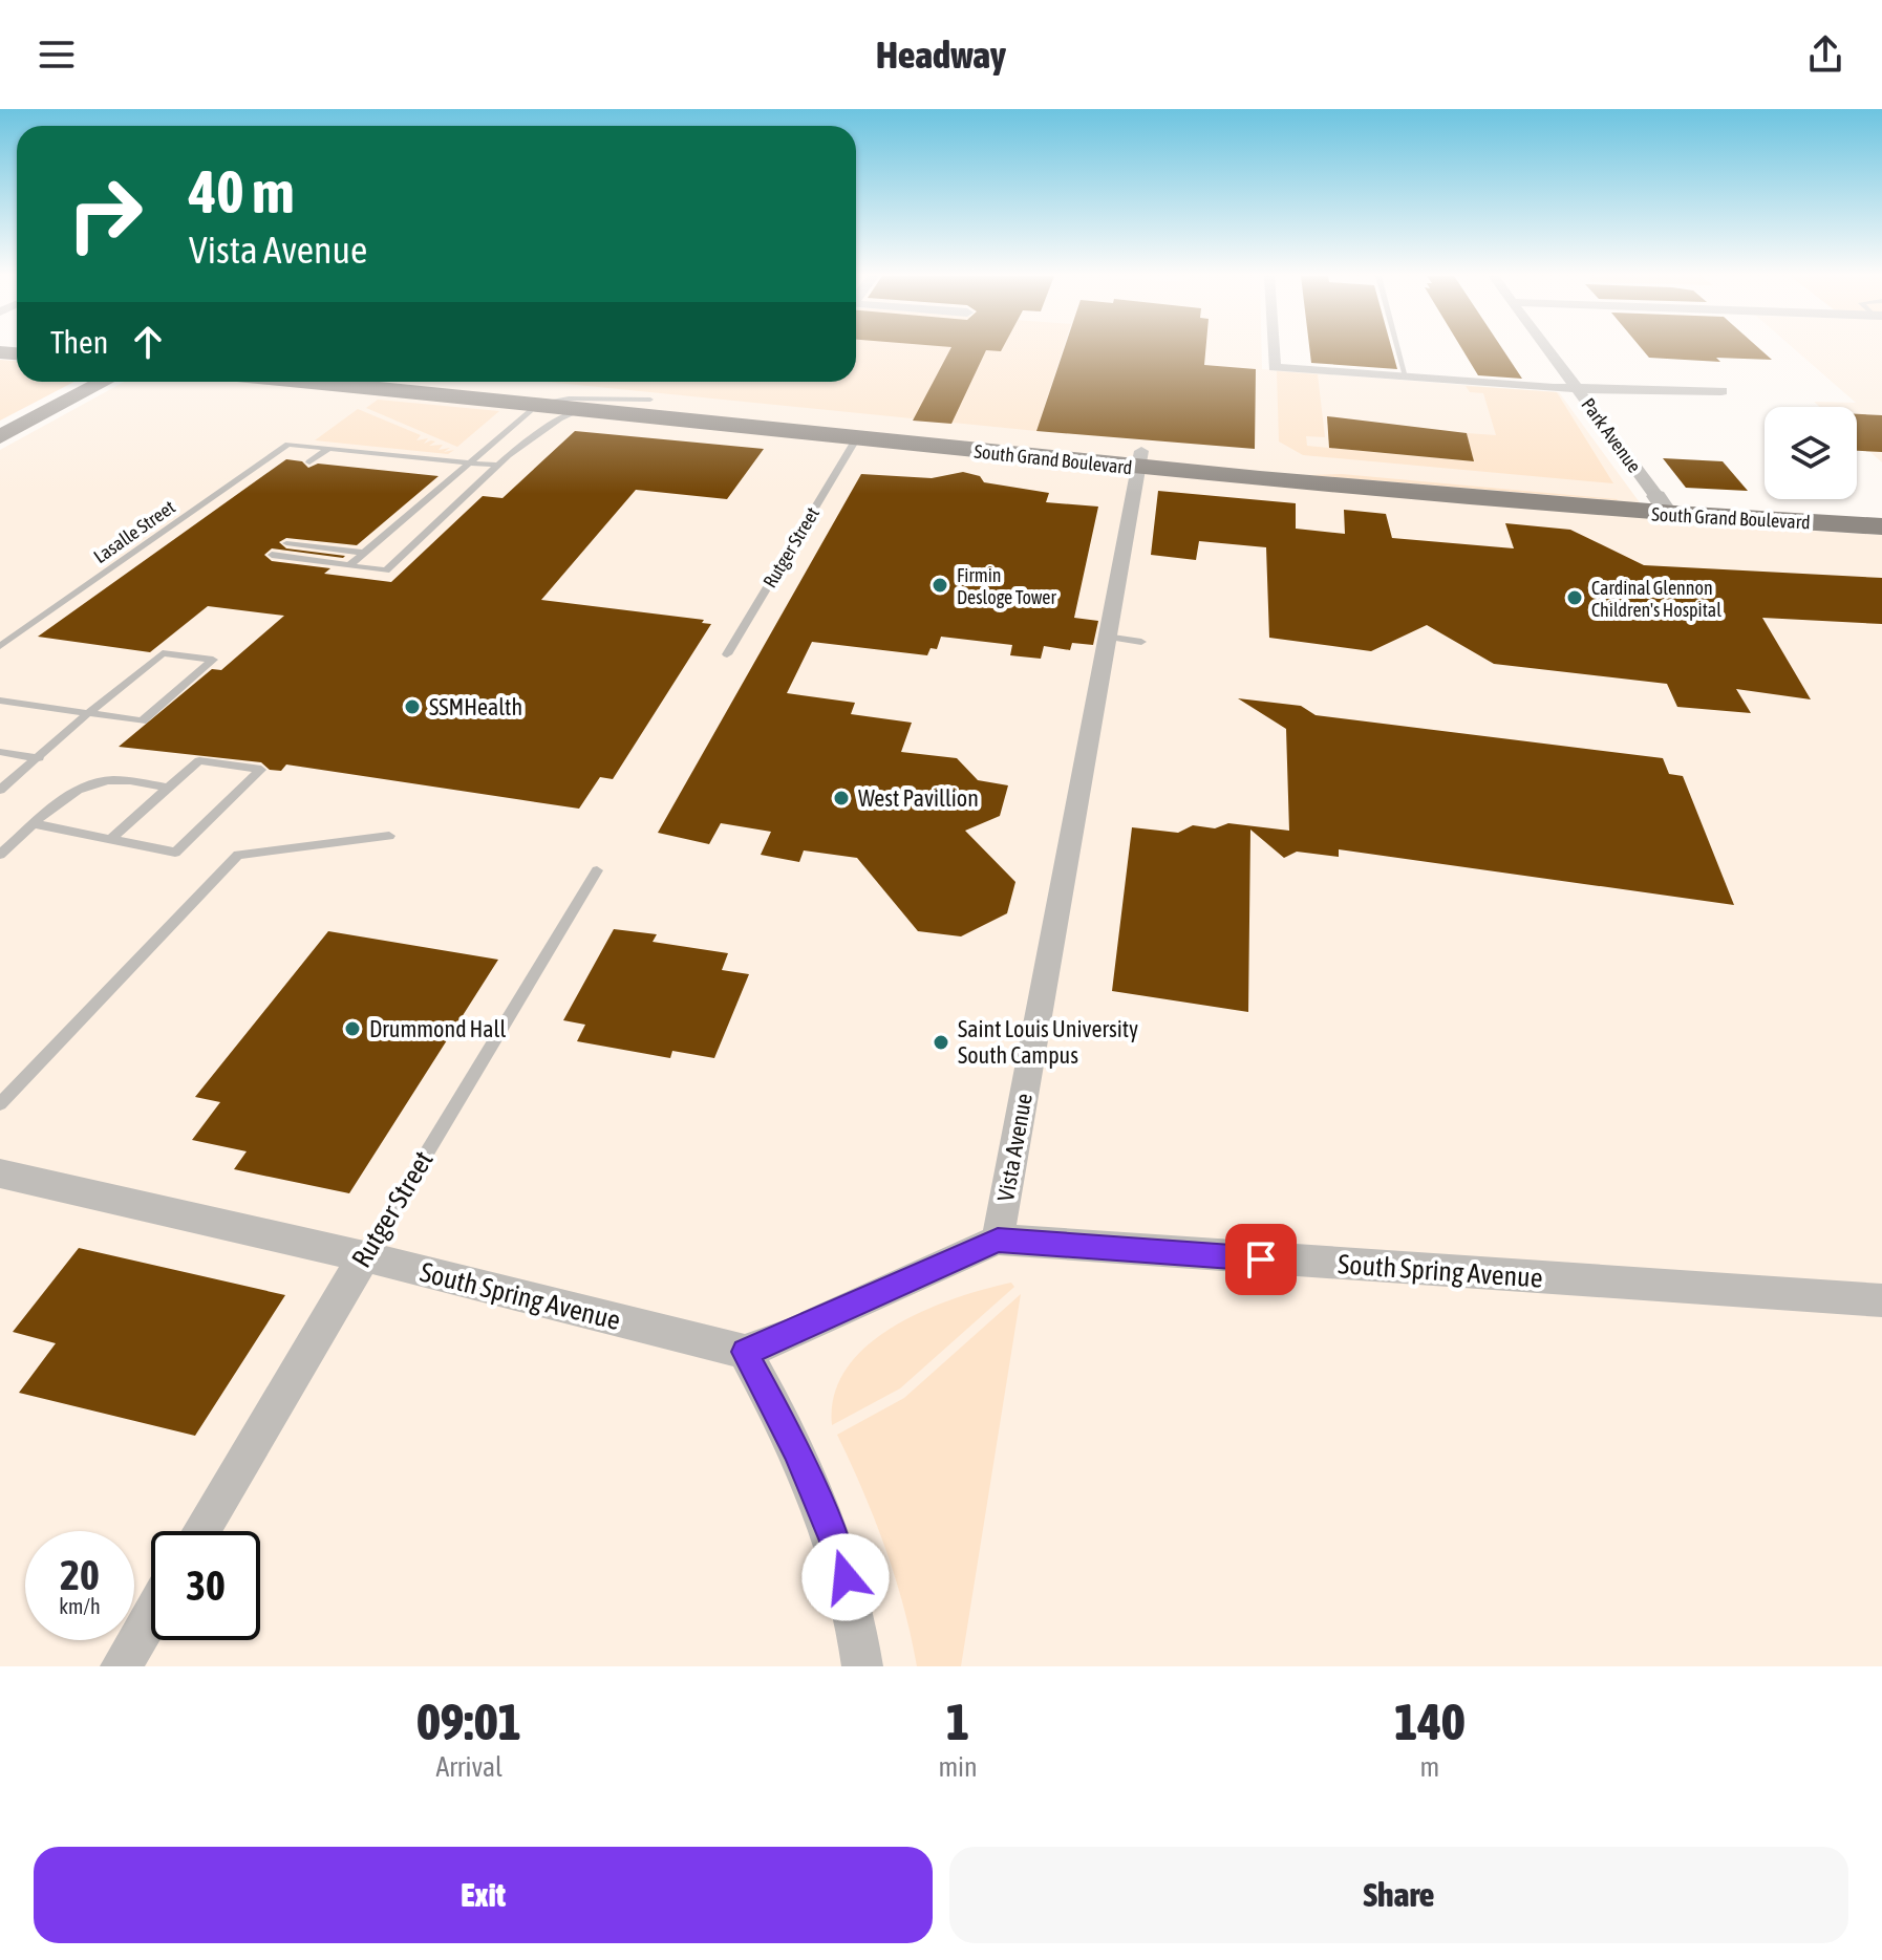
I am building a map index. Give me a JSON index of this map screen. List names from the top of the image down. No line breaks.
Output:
{"streets":{"main road":["South Grand Boulevard"],"street":["Park Avenue","Rutger Street","Vista Avenue","South Spring Avenue"],"lane":["Lasalle Street"]},"crossings":[["Park Avenue","South Grand Boulevard"],["South Grand Boulevard","Rutger Street"],["South Grand Boulevard","Vista Avenue"],["Rutger Street","South Spring Avenue"],["Vista Avenue","South Spring Avenue"]],"places":["Firmin Desloge Tower","Cardinal Glennon Children's Hospital","SSMHealth","West Pavillion","Drummond Hall","Saint Louis University South Campus"],"page":{"header":"Headway","turn":["40 m","Vista Avenue"],"then":"Then","speed":"20 km/h","limit":"30","eta":["09:01","Arrival","1","min","140","m"],"buttons":["Exit","Share"]}}
